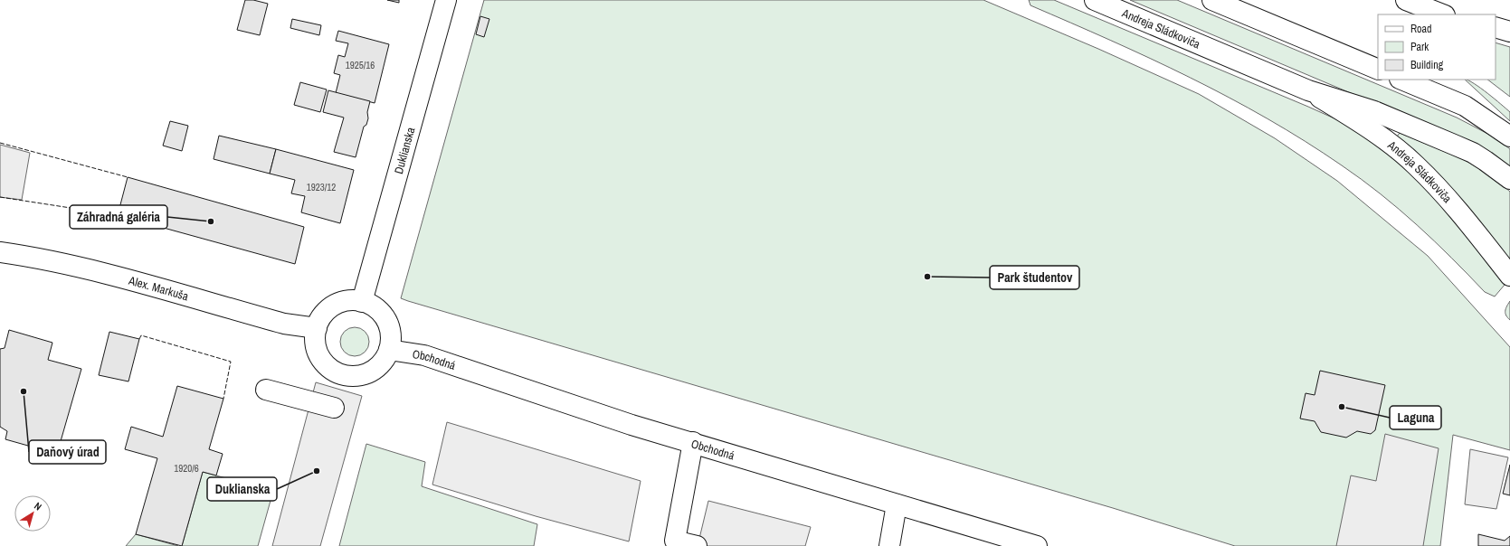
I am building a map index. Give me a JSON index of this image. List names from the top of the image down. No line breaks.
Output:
{"streets":{"street":["Andreja Sládkoviča","Duklianska","Alex. Markuša","Obchodná"]},"crossings":[["Duklianska","Alex. Markuša"],["Duklianska","Obchodná"],["Alex. Markuša","Obchodná"]],"places":["Záhradná galéria","Park študentov","Daňový úrad","Laguna","Duklianska"],"house_numbers":["1925/16","1923/12","1920/6"],"legend":["Road","Park","Building"],"north":"top right"}
